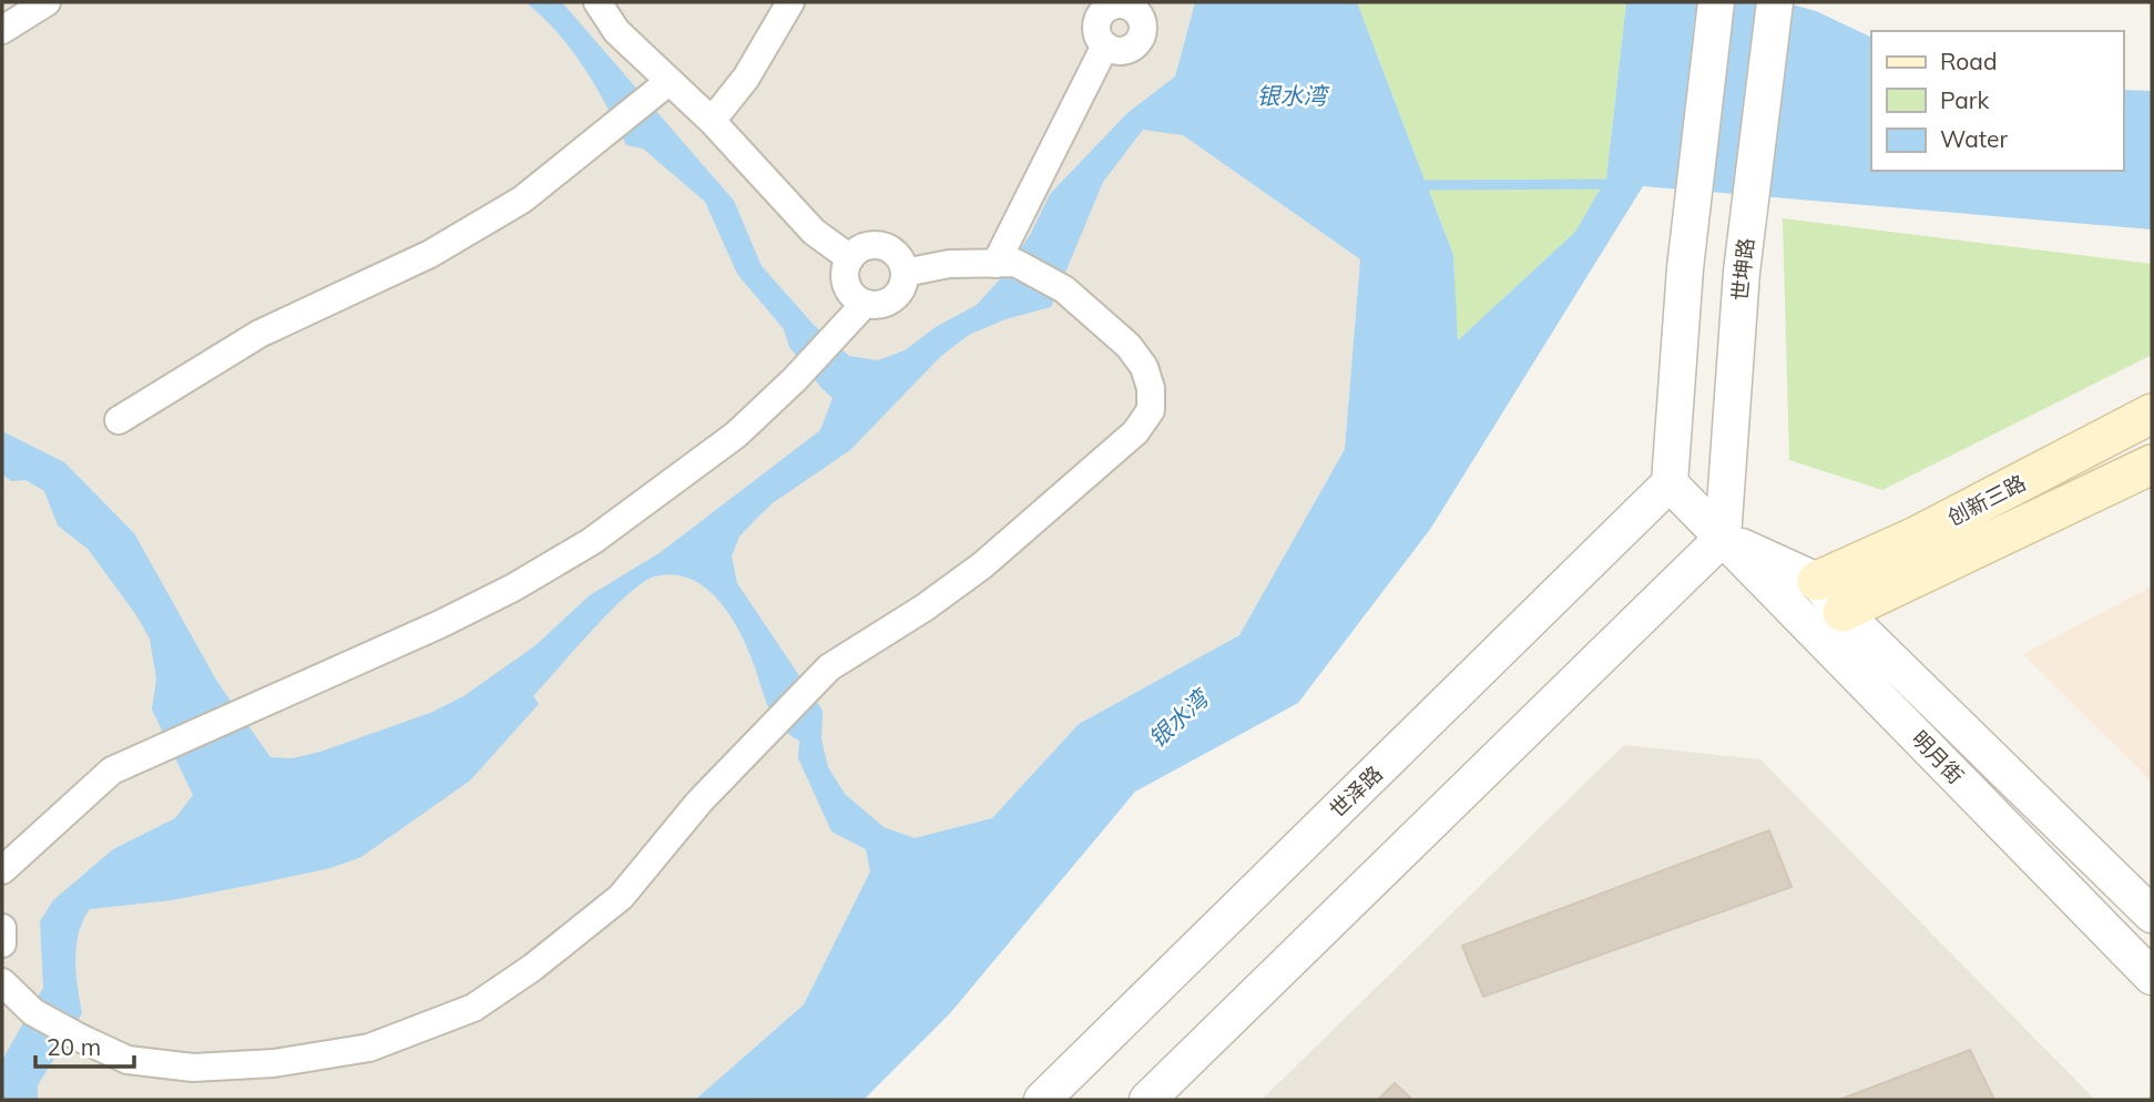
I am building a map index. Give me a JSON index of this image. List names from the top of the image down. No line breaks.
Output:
{"streets":{"main road":["创新三路"],"street":["世坤路","明月街","世泽路"]},"crossings":[["世坤路","明月街"],["创新三路","明月街"],["明月街","世泽路"]],"water":["银水湾"],"legend":["Road","Park","Water"],"scale_bar":"20 m"}
